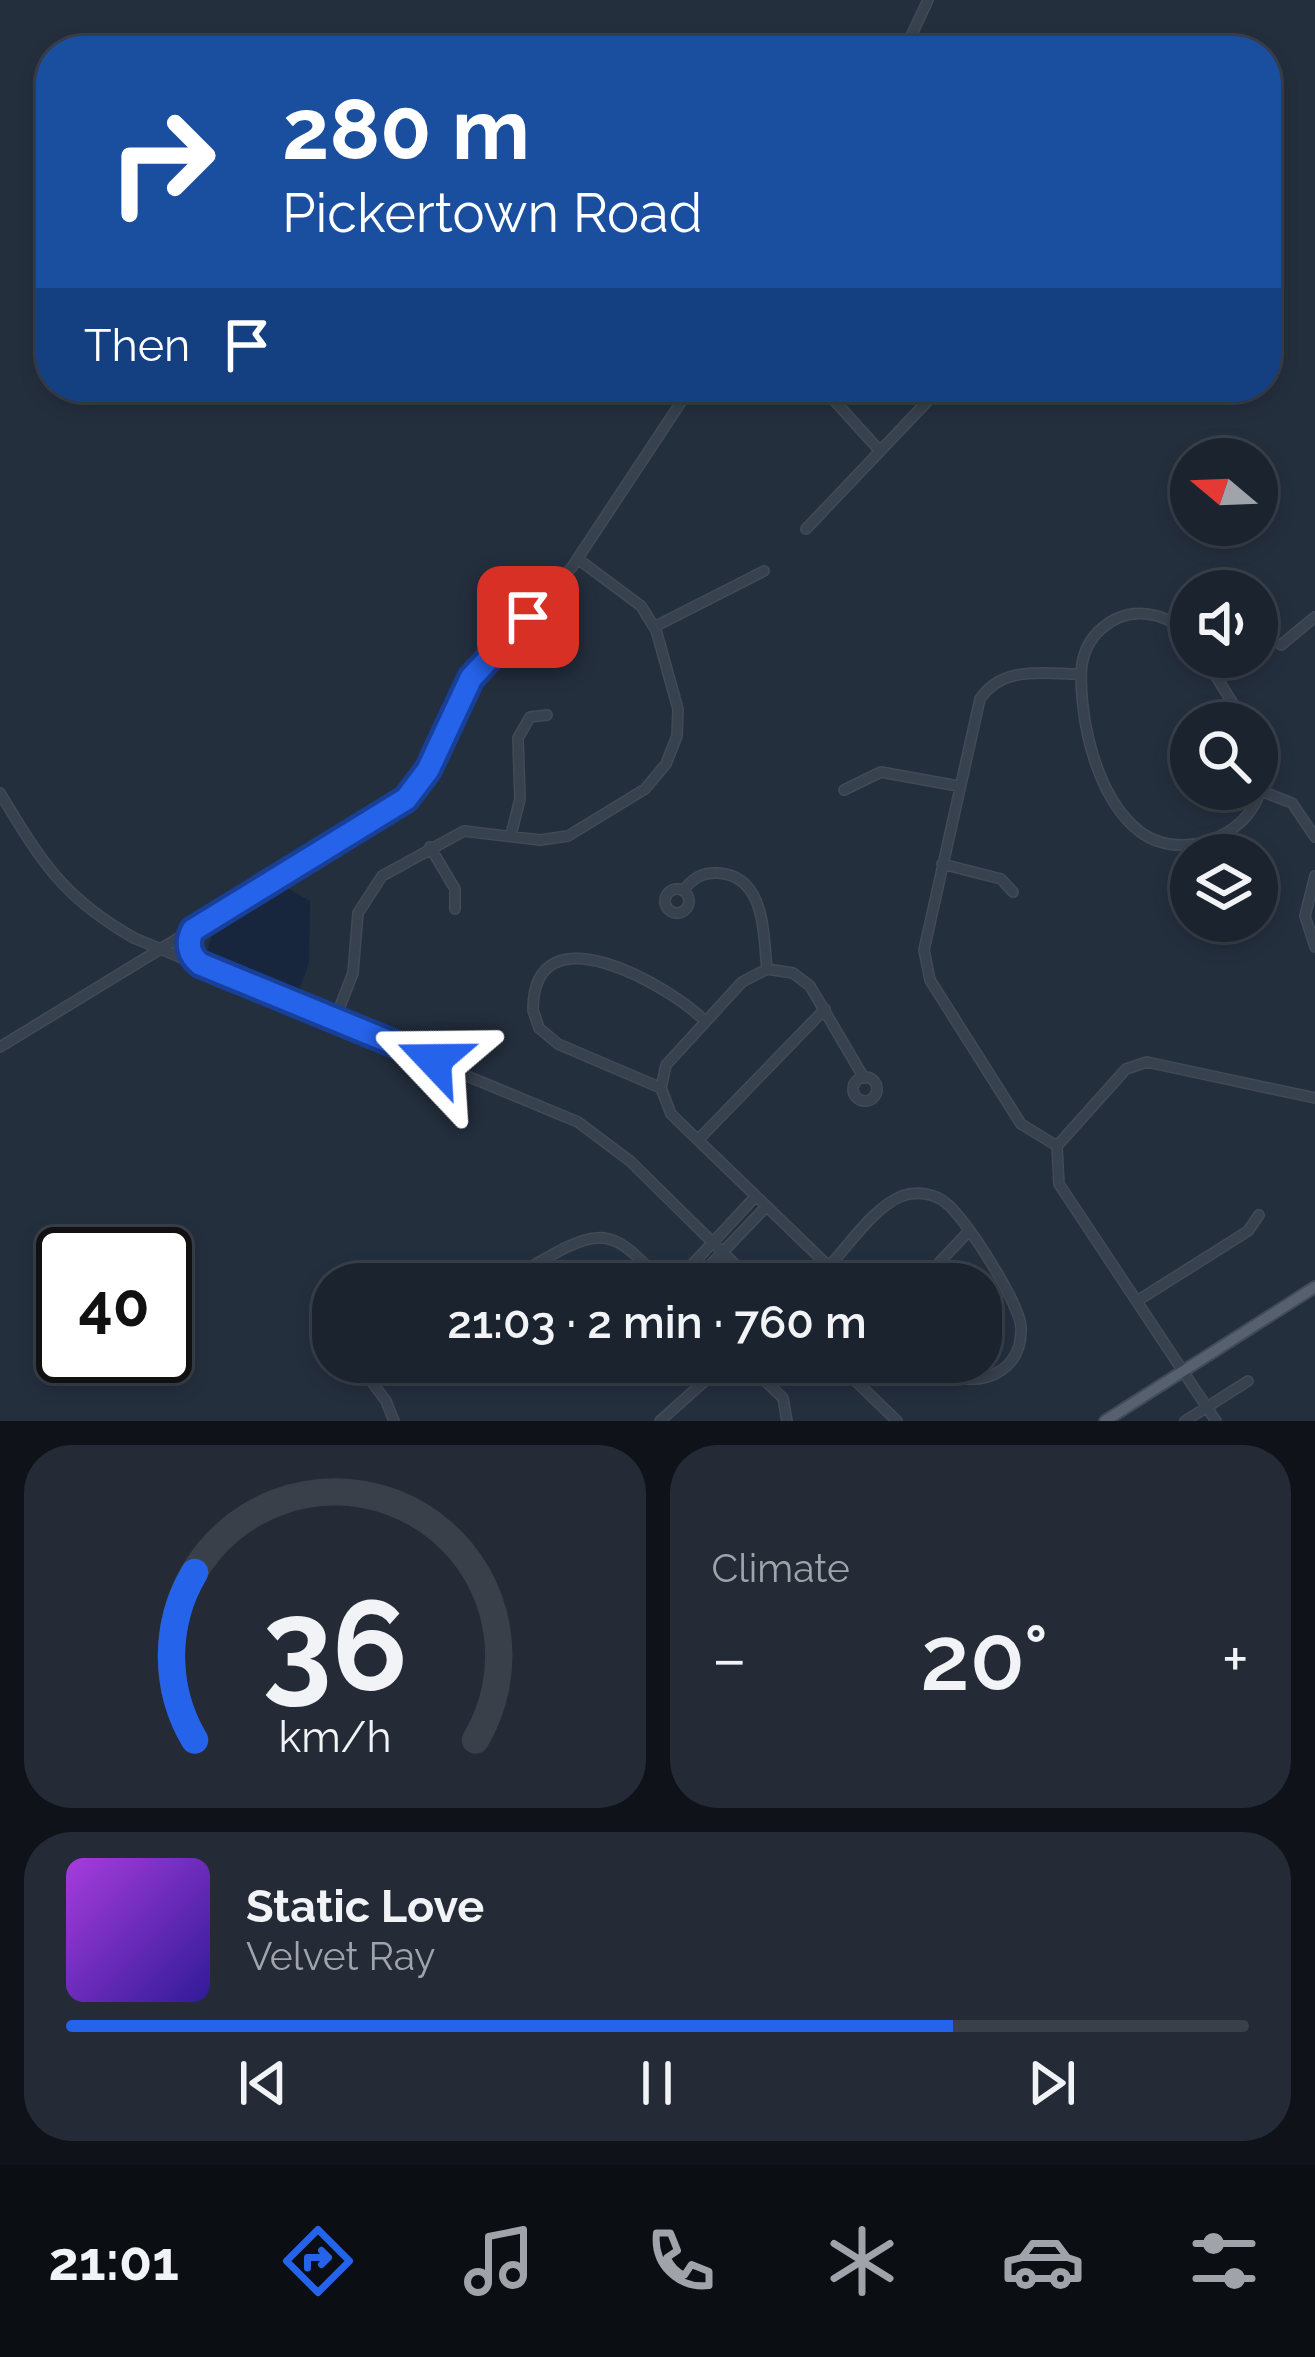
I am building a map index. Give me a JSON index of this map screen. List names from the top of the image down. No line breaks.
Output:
{"north":"left","page":{"turn":["280 m","Pickertown Road"],"then":"Then","limit":"40","trip":"21:03 · 2 min · 760 m","tile":"Climate","heat":["−","20°","+"],"song":["Static Love","Velvet Ray"],"tabs":"21:01","gauge":["36","km/h"]}}
